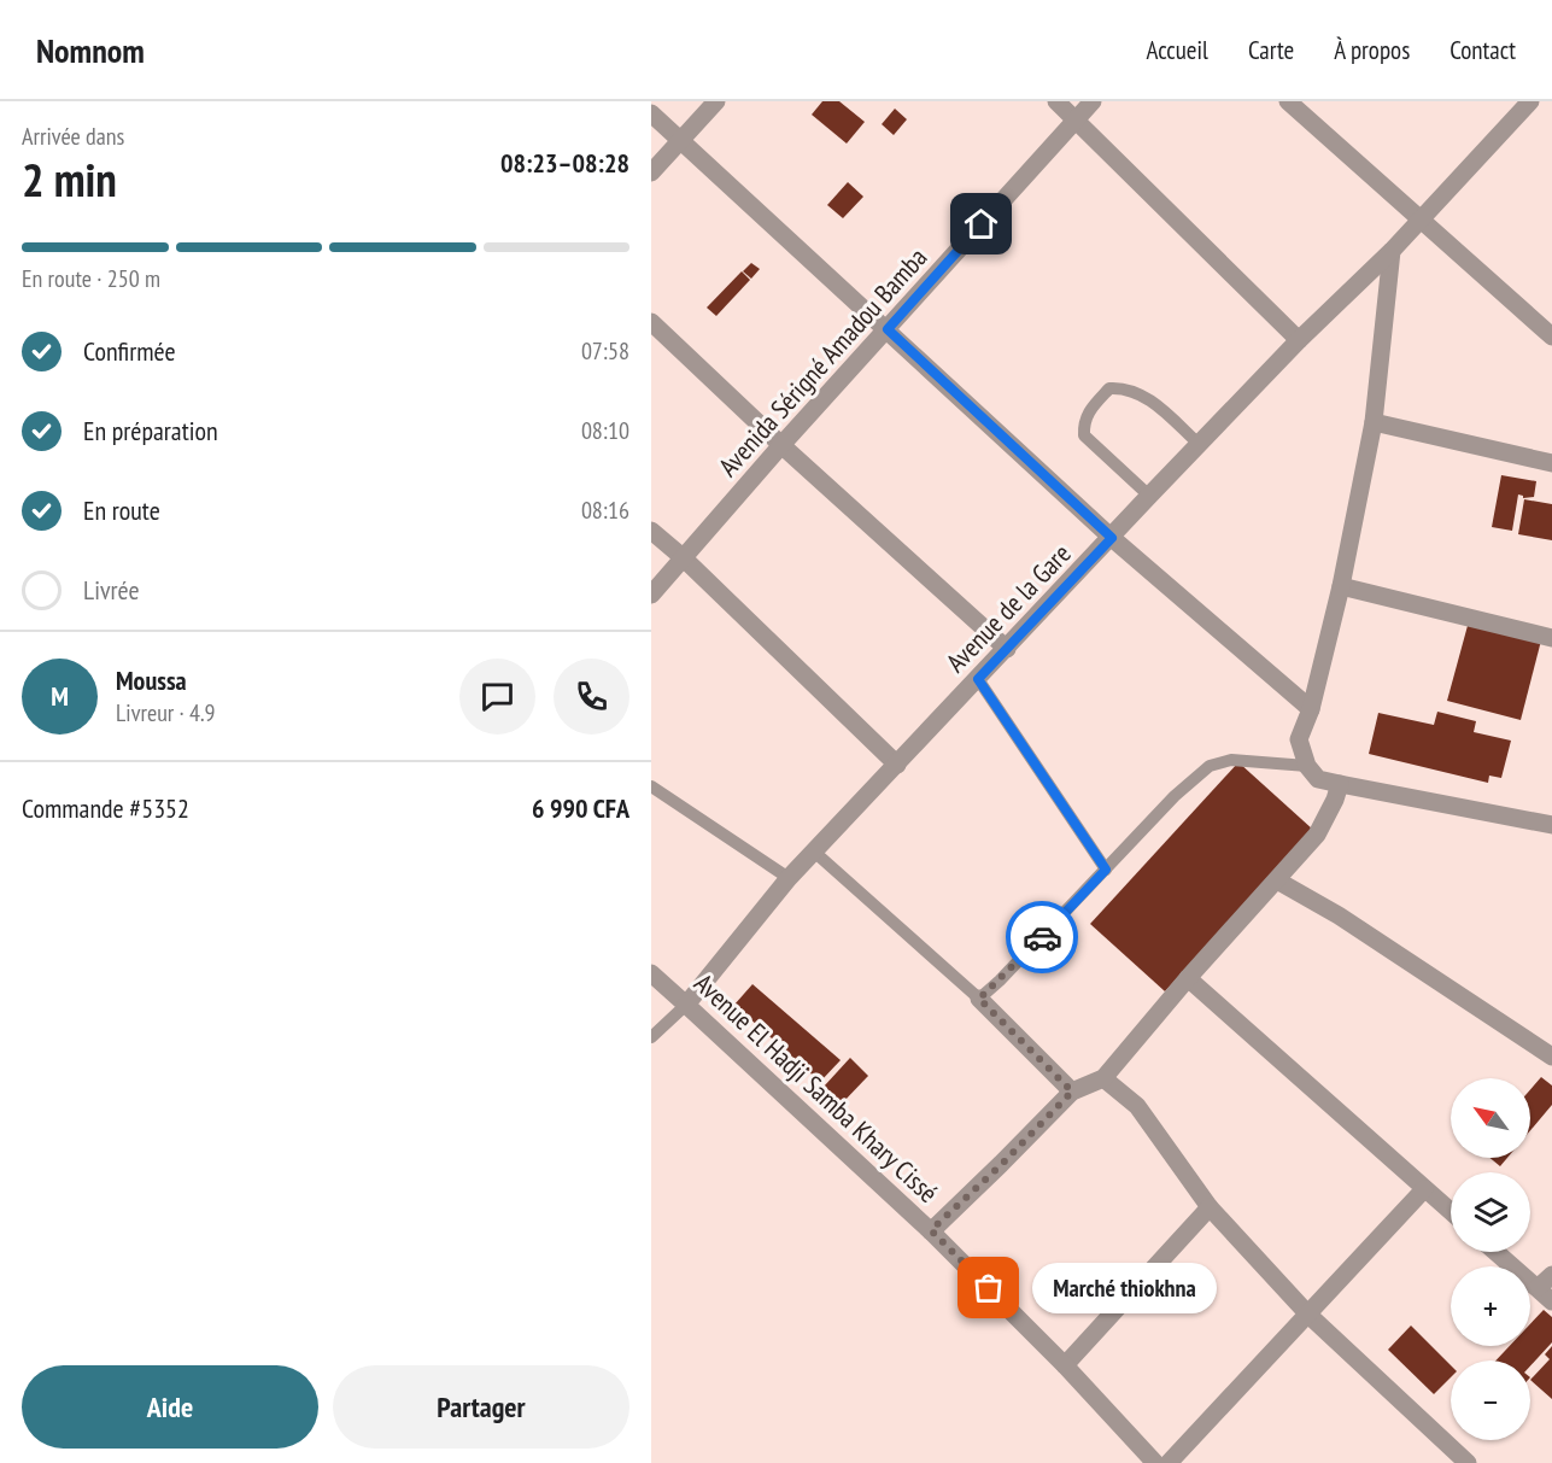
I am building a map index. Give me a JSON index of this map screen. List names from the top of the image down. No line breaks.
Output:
{"streets":{"street":["Avenida Sérigné Amadou Bamba","Avenue de la Gare","Avenue El Hadji Samba Khary Cissé"]},"crossings":[["Avenue de la Gare","Avenue El Hadji Samba Khary Cissé"]],"places":["Marché thiokhna"],"north":"top left","page":{"header":"Nomnom","nav":["Accueil","Carte","À propos","Contact"],"heading":["2 min","Arrivée dans","08:23–08:28"],"panel":["Moussa","Livreur · 4.9","Commande #5352","6 990 CFA"],"bar":"En route · 250 m","list":[["Confirmée","07:58"],["En préparation","08:10"],["En route","08:16"],"Livrée"],"round":"M","map_buttons":["+","−"],"bubble":"Marché thiokhna","buttons":["Aide","Partager"]}}
